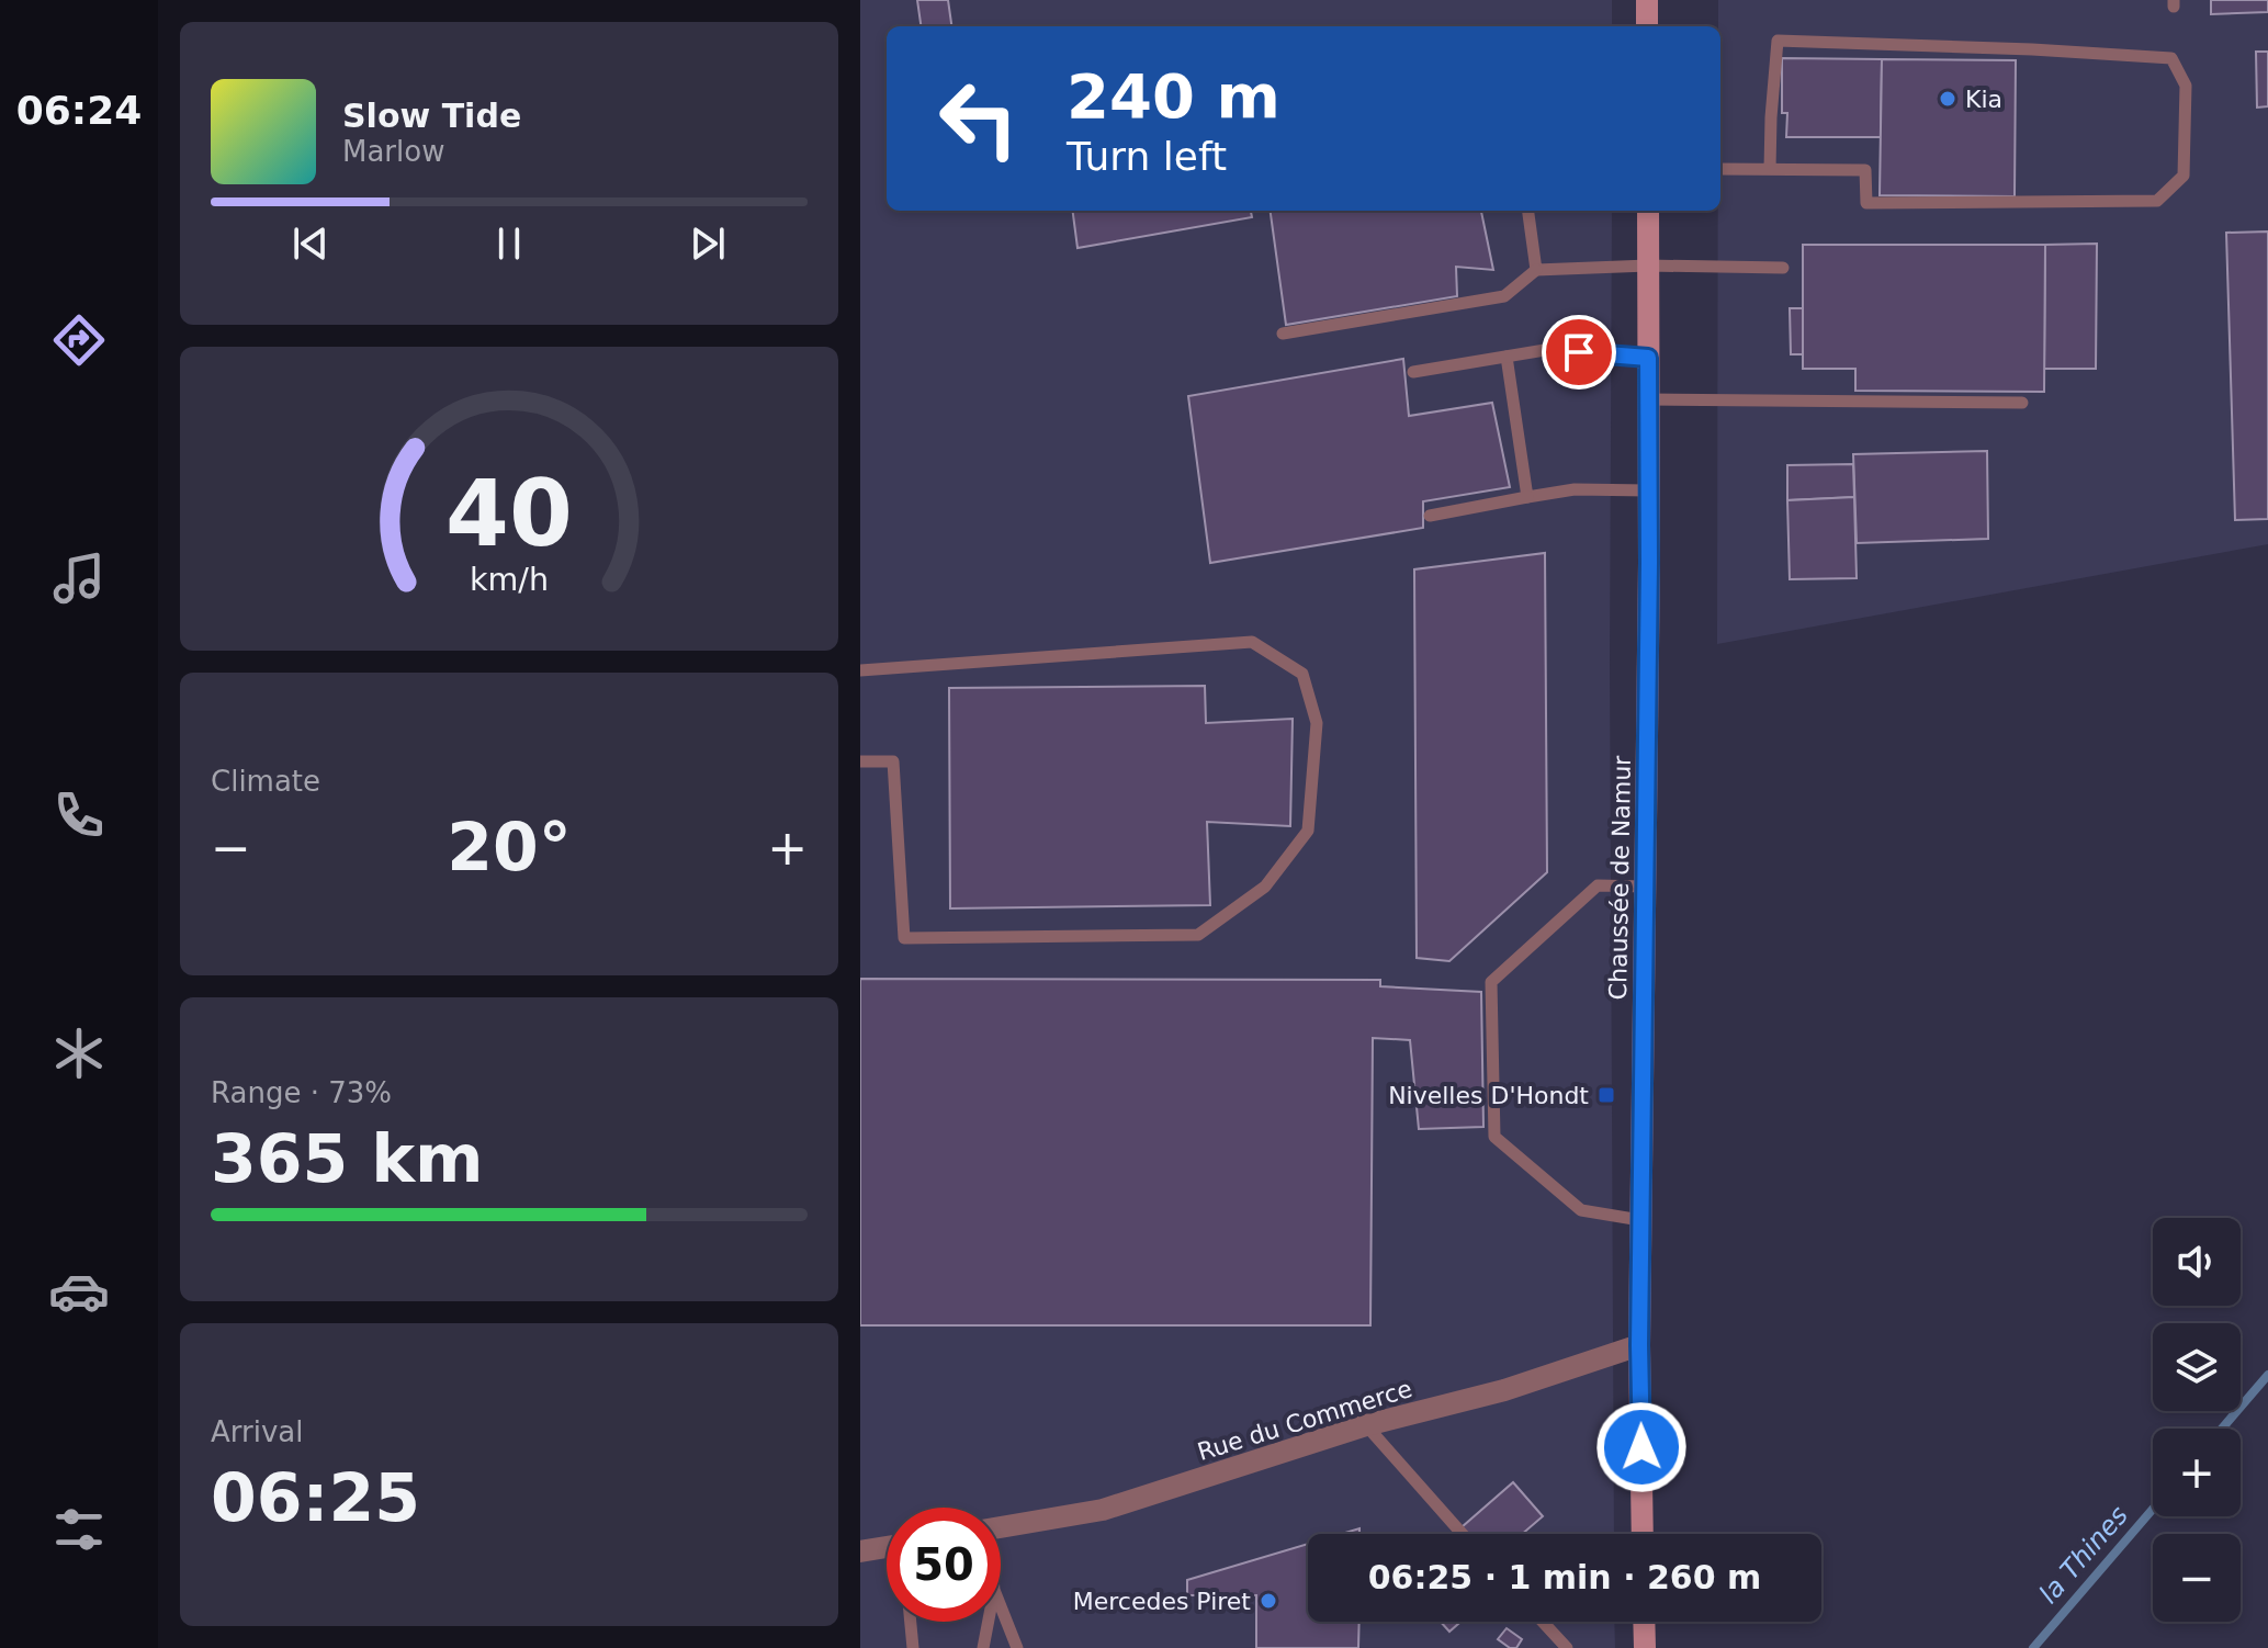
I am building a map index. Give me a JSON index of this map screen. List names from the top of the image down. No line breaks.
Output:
{"streets":{"main road":["Chaussée de Namur"],"street":["Rue du Commerce"]},"crossings":[["Chaussée de Namur","Rue du Commerce"]],"water":["la Thines"],"places":{"other":["Kia","Mercedes Piret"],"transit":["Nivelles D'Hondt"]},"page":{"tabs":"06:24","turn":["240 m","Turn left"],"song":["Slow Tide","Marlow"],"tile":["Climate",["Range · 73%","365 km"],["Arrival","06:25"]],"heat":["−","20°","+"],"map_buttons":["+","−"],"limit":"50","trip":"06:25 · 1 min · 260 m","gauge":["40","km/h"]}}
